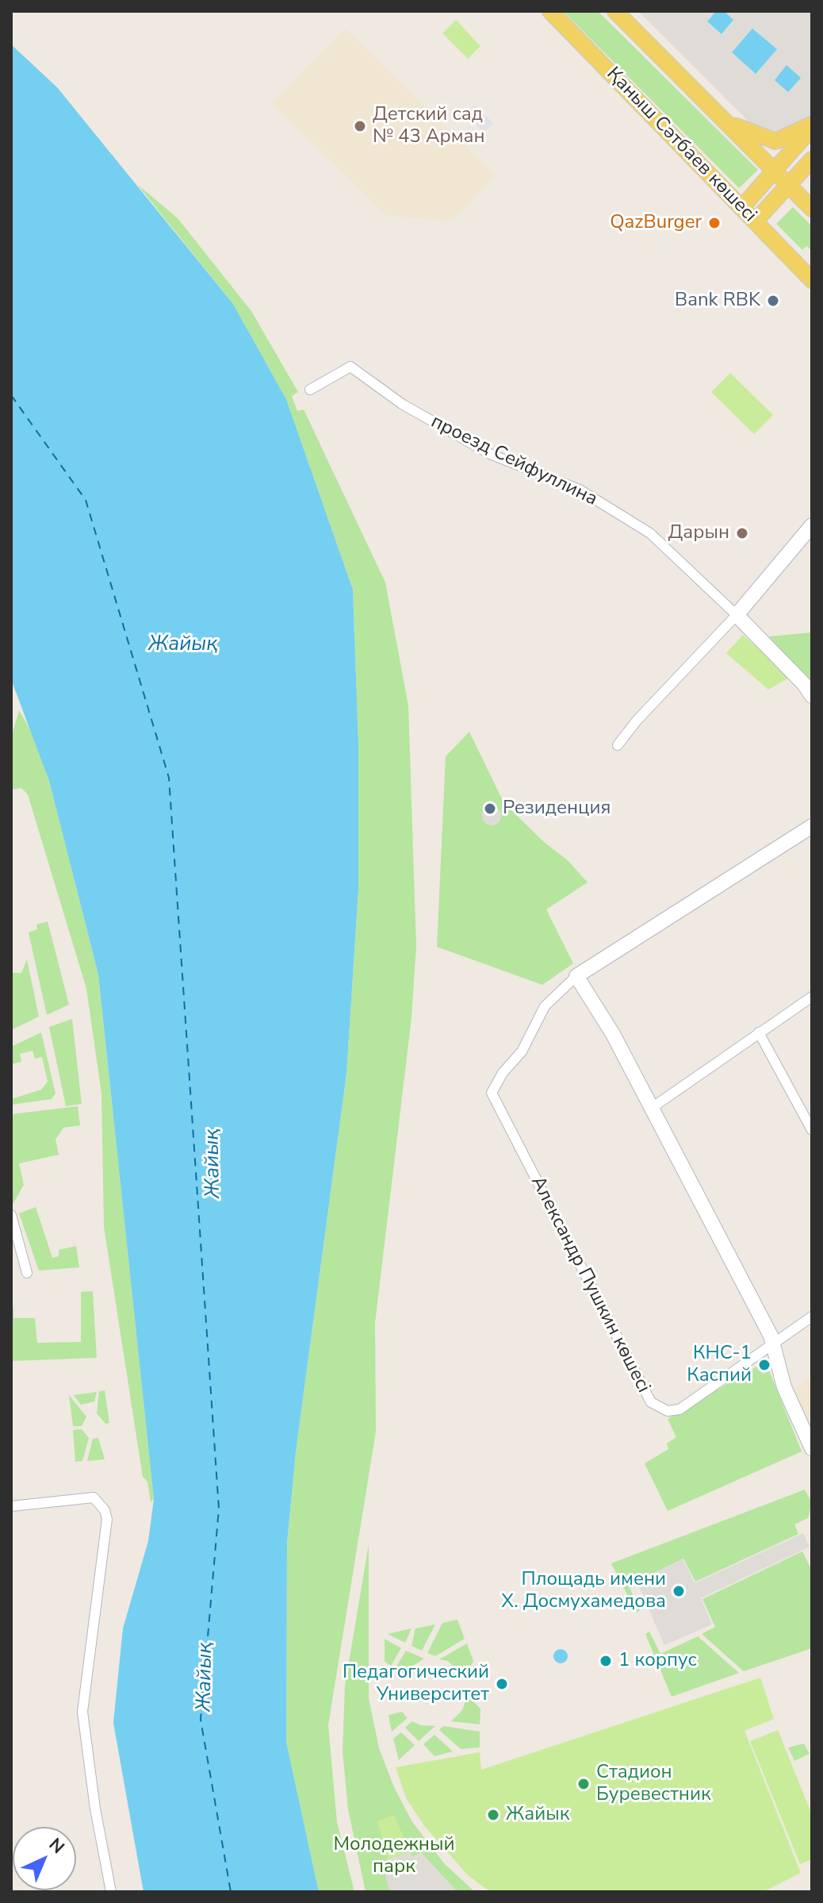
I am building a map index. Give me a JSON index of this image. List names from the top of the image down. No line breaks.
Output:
{"streets":{"main road":["Қаныш Сәтбаев көшесі"],"street":["проезд Сейфуллина","Александр Пушкин көшесі"]},"water":["Жайық"],"parks":["Молодежный парк"],"places":["Детский сад № 43 Арман","QazBurger","Bank RBK","Дарын","Резиденция","КНС-1 Каспий","Площадь имени Х. Досмухамедова","1 корпус","Педагогический Университет","Стадион Буревестник","Жайык"],"north":"top right"}
